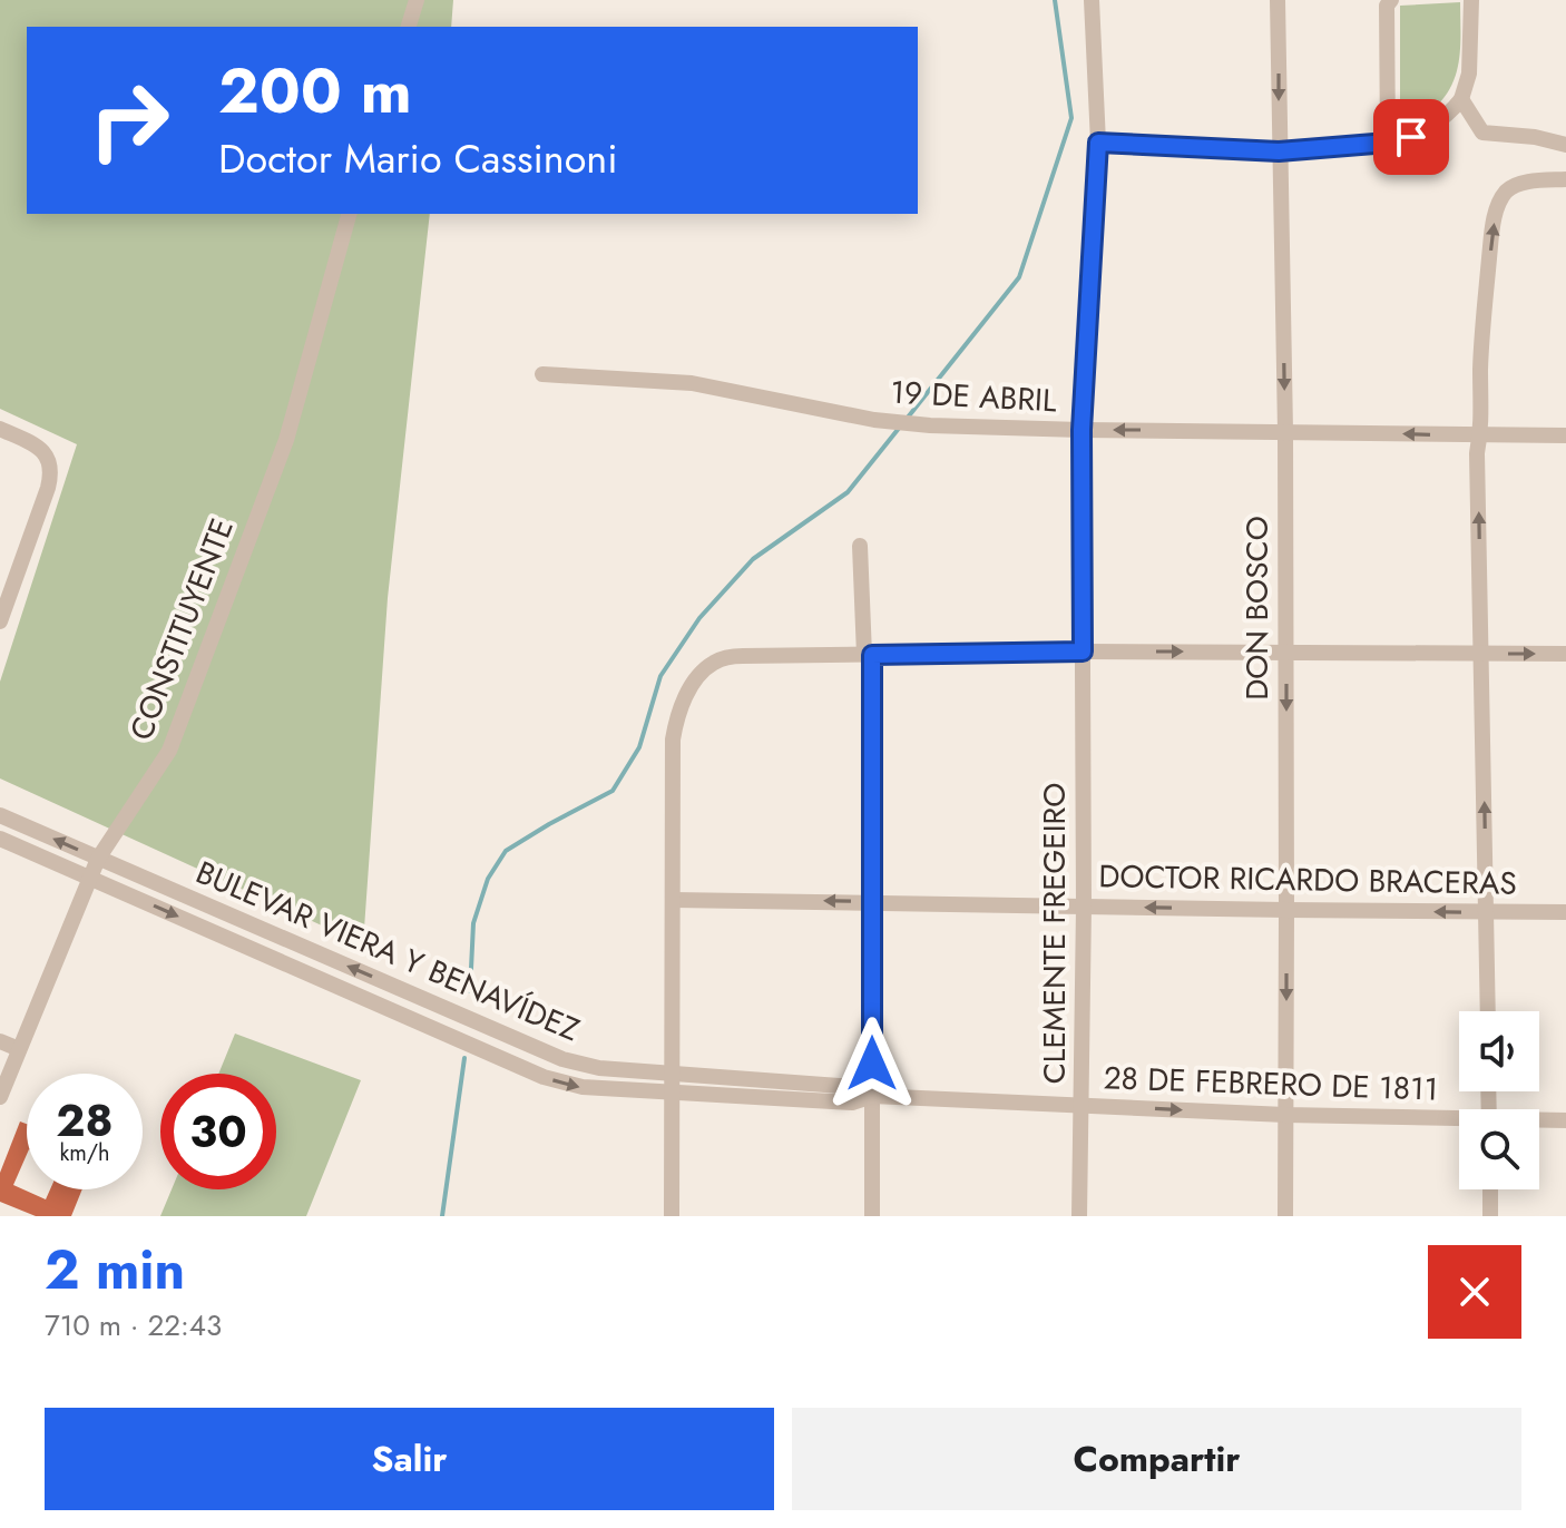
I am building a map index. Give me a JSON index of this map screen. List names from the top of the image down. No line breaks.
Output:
{"streets":{"street":["19 DE ABRIL","DON BOSCO","CONSTITUYENTE","DOCTOR RICARDO BRACERAS","CLEMENTE FREGEIRO","BULEVAR VIERA Y BENAVÍDEZ","28 DE FEBRERO DE 1811"]},"crossings":[["19 DE ABRIL","DON BOSCO"],["19 DE ABRIL","CLEMENTE FREGEIRO"],["DON BOSCO","DOCTOR RICARDO BRACERAS"],["DON BOSCO","28 DE FEBRERO DE 1811"],["CONSTITUYENTE","BULEVAR VIERA Y BENAVÍDEZ"],["DOCTOR RICARDO BRACERAS","CLEMENTE FREGEIRO"],["CLEMENTE FREGEIRO","BULEVAR VIERA Y BENAVÍDEZ"],["CLEMENTE FREGEIRO","28 DE FEBRERO DE 1811"],["BULEVAR VIERA Y BENAVÍDEZ","28 DE FEBRERO DE 1811"]],"one_way":["19 DE ABRIL","DON BOSCO","DOCTOR RICARDO BRACERAS","28 DE FEBRERO DE 1811"],"page":{"turn":["200 m","Doctor Mario Cassinoni"],"speed":"28 km/h","limit":"30","heading":["2 min","710 m · 22:43"],"buttons":["Salir","Compartir"]}}
